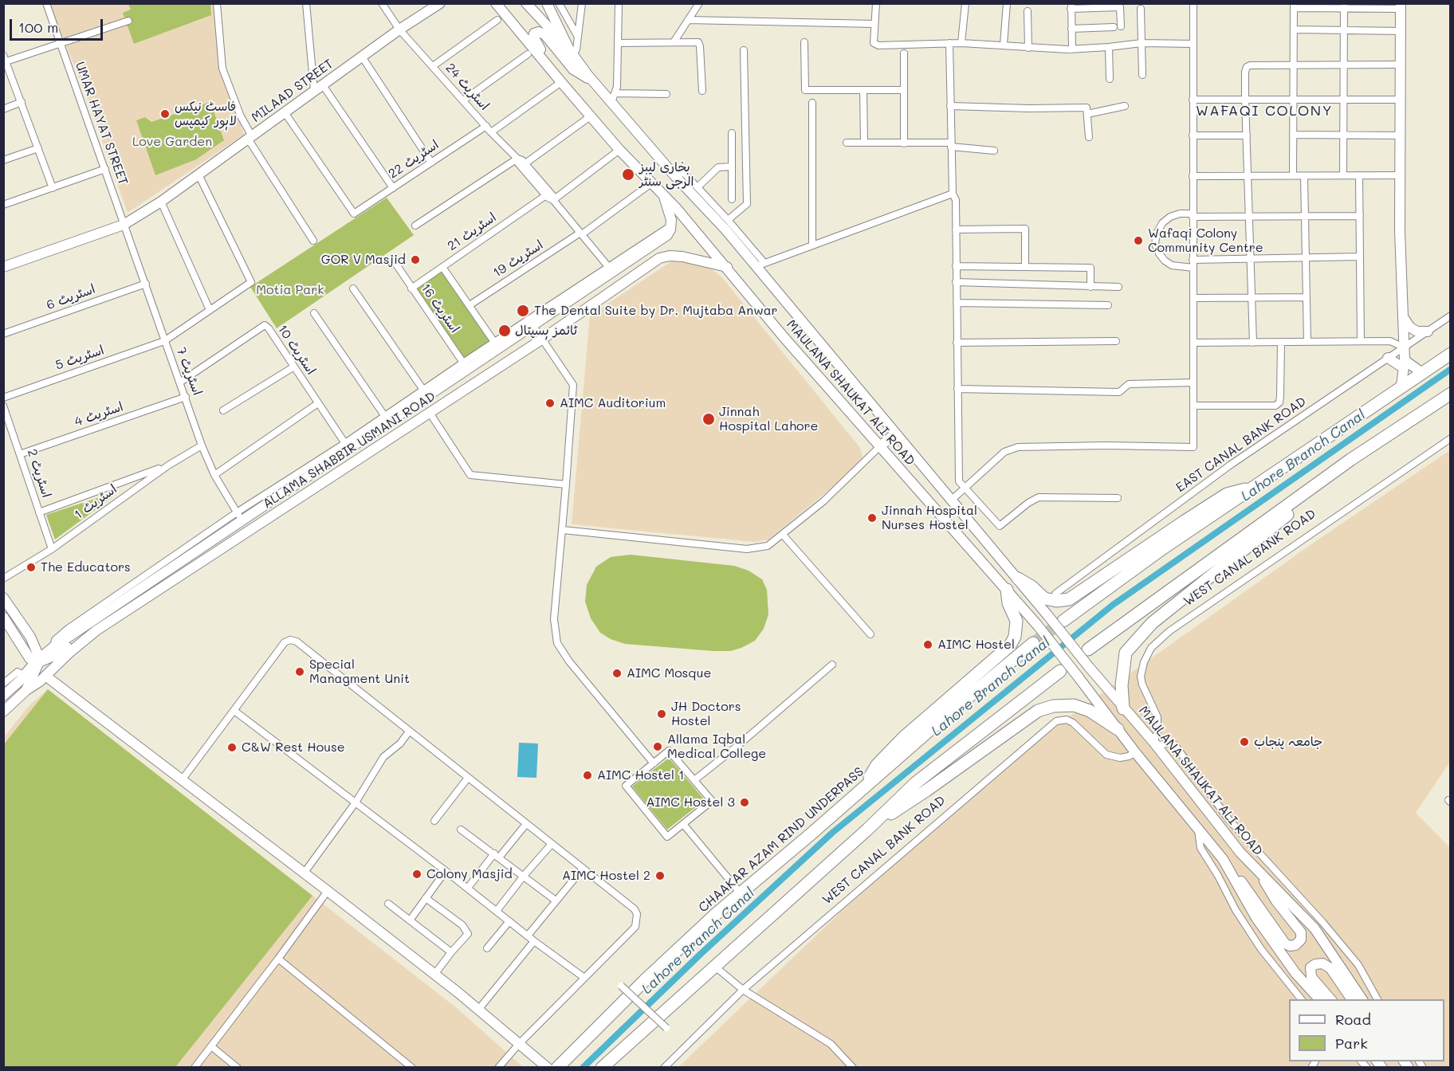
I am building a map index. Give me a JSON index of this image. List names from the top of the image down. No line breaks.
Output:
{"streets":{"highway":["WEST CANAL BANK ROAD","CHAAKAR AZAM RIND UNDERPASS"],"main road":["MILAAD STREET","MAULANA SHAUKAT ALI ROAD","ALLAMA SHABBIR USMANI ROAD"],"street":["اسٹریٹ 24","UMAR HAYAT STREET","اسٹریٹ 22","اسٹریٹ 21","اسٹریٹ 19","اسٹریٹ 6","اسٹریٹ 16","اسٹریٹ 10","اسٹریٹ 5","اسٹریٹ 7","اسٹریٹ 4","EAST CANAL BANK ROAD","اسٹریٹ 2","اسٹریٹ 1"]},"crossings":[["اسٹریٹ 24","MILAAD STREET"],["اسٹریٹ 24","اسٹریٹ 22"],["اسٹریٹ 24","اسٹریٹ 21"],["اسٹریٹ 24","اسٹریٹ 19"],["اسٹریٹ 24","ALLAMA SHABBIR USMANI ROAD"],["MILAAD STREET","UMAR HAYAT STREET"],["MILAAD STREET","اسٹریٹ 22"],["MILAAD STREET","اسٹریٹ 5"],["MILAAD STREET","اسٹریٹ 7"],["UMAR HAYAT STREET","اسٹریٹ 7"],["اسٹریٹ 21","اسٹریٹ 16"],["اسٹریٹ 19","MAULANA SHAUKAT ALI ROAD"],["اسٹریٹ 6","اسٹریٹ 7"],["اسٹریٹ 16","ALLAMA SHABBIR USMANI ROAD"],["اسٹریٹ 10","اسٹریٹ 7"],["اسٹریٹ 10","ALLAMA SHABBIR USMANI ROAD"],["اسٹریٹ 5","اسٹریٹ 7"],["اسٹریٹ 7","اسٹریٹ 4"],["اسٹریٹ 7","ALLAMA SHABBIR USMANI ROAD"],["اسٹریٹ 7","اسٹریٹ 1"],["MAULANA SHAUKAT ALI ROAD","ALLAMA SHABBIR USMANI ROAD"],["MAULANA SHAUKAT ALI ROAD","WEST CANAL BANK ROAD"],["اسٹریٹ 4","اسٹریٹ 2"],["اسٹریٹ 2","اسٹریٹ 1"]],"districts":["WAFAQI COLONY"],"water":["Lahore Branch Canal"],"parks":["Love Garden","Motia Park"],"places":["فاسٹ نیکس لاہور کیمپس","بخاری لیبز الرجی سنٹر","Wafaqi Colony Community Centre","GOR V Masjid","The Dental Suite by Dr. Mujtaba Anwar","ٹائمز ہسپتال","AIMC Auditorium","Jinnah Hospital Lahore","Jinnah Hospital Nurses Hostel","The Educators","AIMC Hostel","Special Managment Unit","AIMC Mosque","JH Doctors Hostel","جامعہ پنجاب","Allama Iqbal Medical College","C&W Rest House","AIMC Hostel 1","AIMC Hostel 3","Colony Masjid","AIMC Hostel 2"],"legend":["Road","Park"],"scale_bar":"100 m"}
